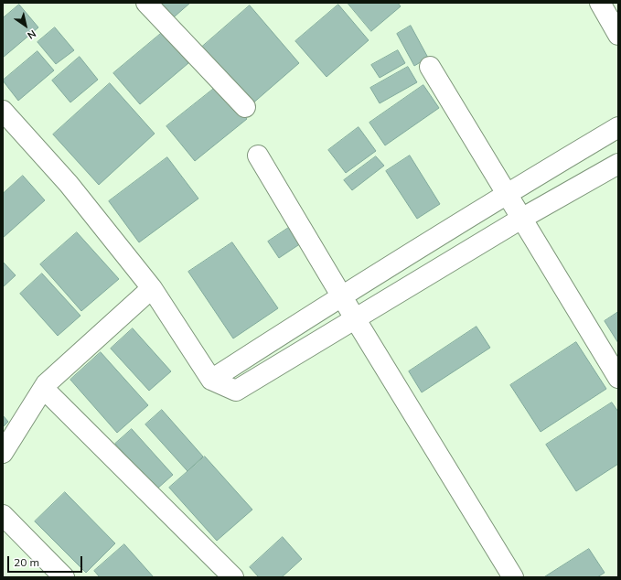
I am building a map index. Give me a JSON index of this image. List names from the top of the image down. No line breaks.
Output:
{"scale_bar":"20 m","north":"bottom right"}
